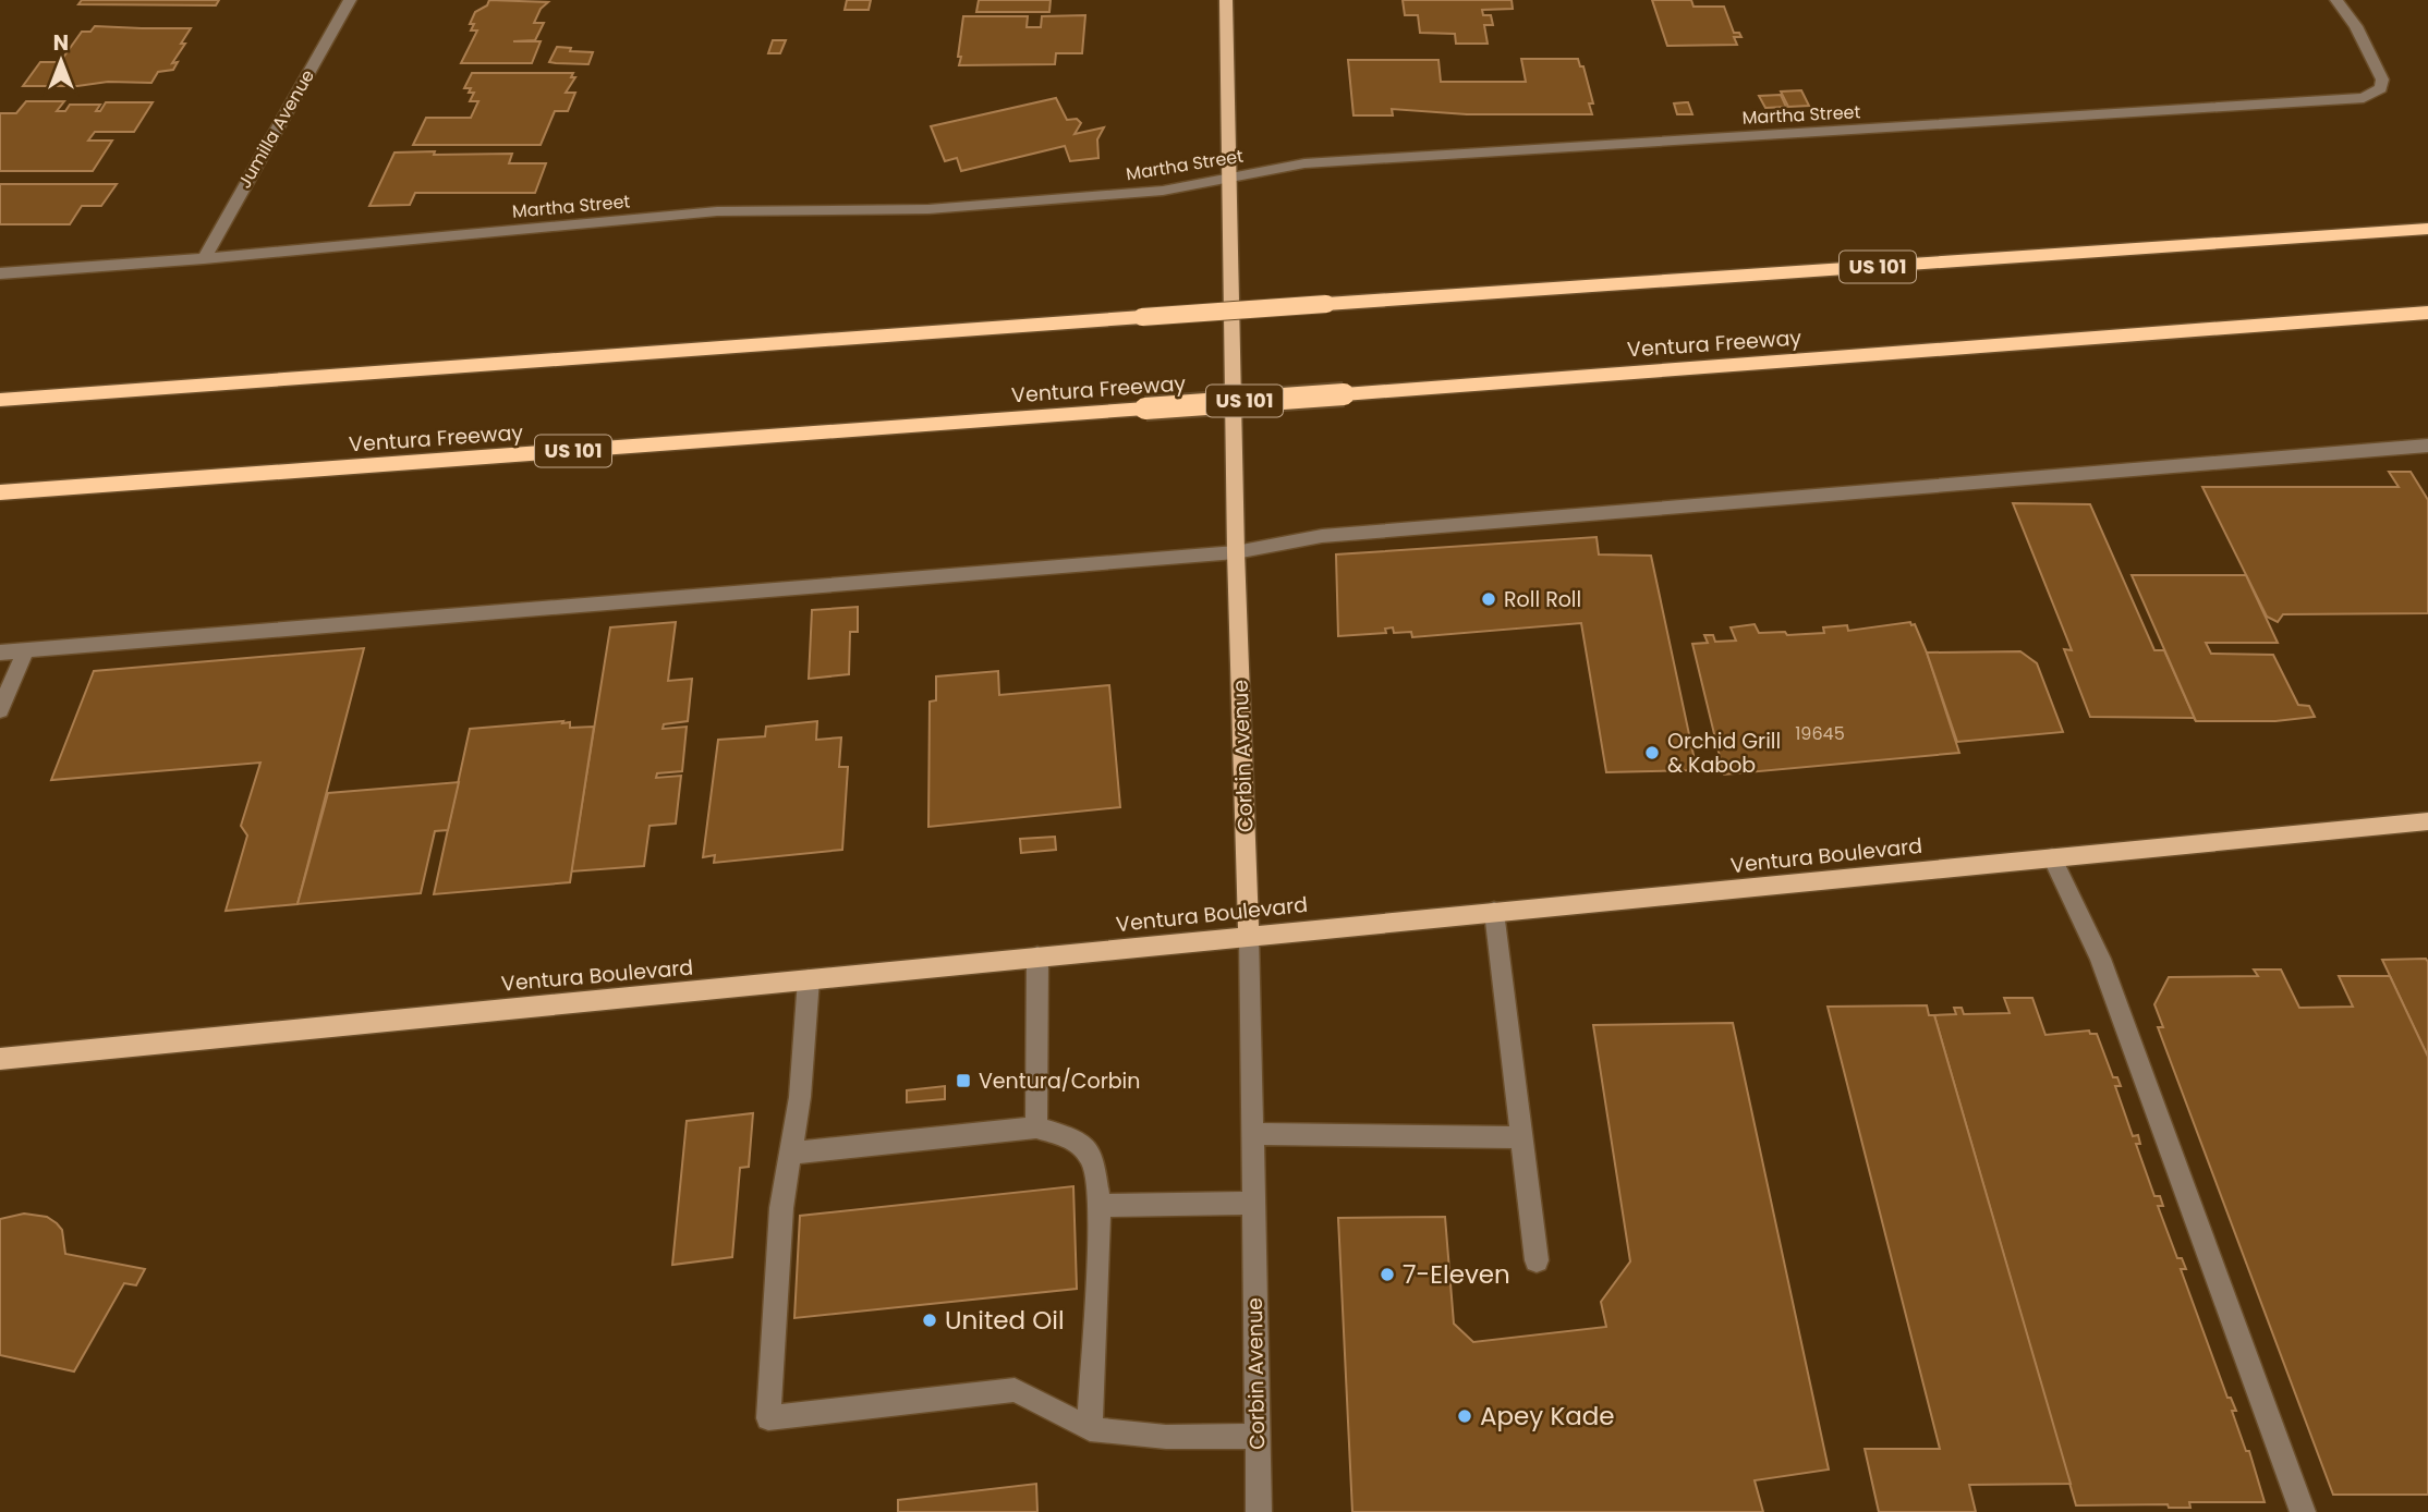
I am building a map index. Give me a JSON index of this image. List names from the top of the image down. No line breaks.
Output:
{"streets":{"highway":["US 101","Ventura Freeway"],"main road":["Corbin Avenue","Ventura Boulevard"],"street":["Martha Street","Jumilla Avenue"]},"crossings":[["Martha Street","Jumilla Avenue"],["Martha Street","Corbin Avenue"],["Corbin Avenue","Ventura Boulevard"]],"places":{"other":["Roll Roll","Orchid Grill & Kabob","7-Eleven","United Oil","Apey Kade"],"transit":["Ventura/Corbin"]},"house_numbers":["19645"],"north":"top"}
